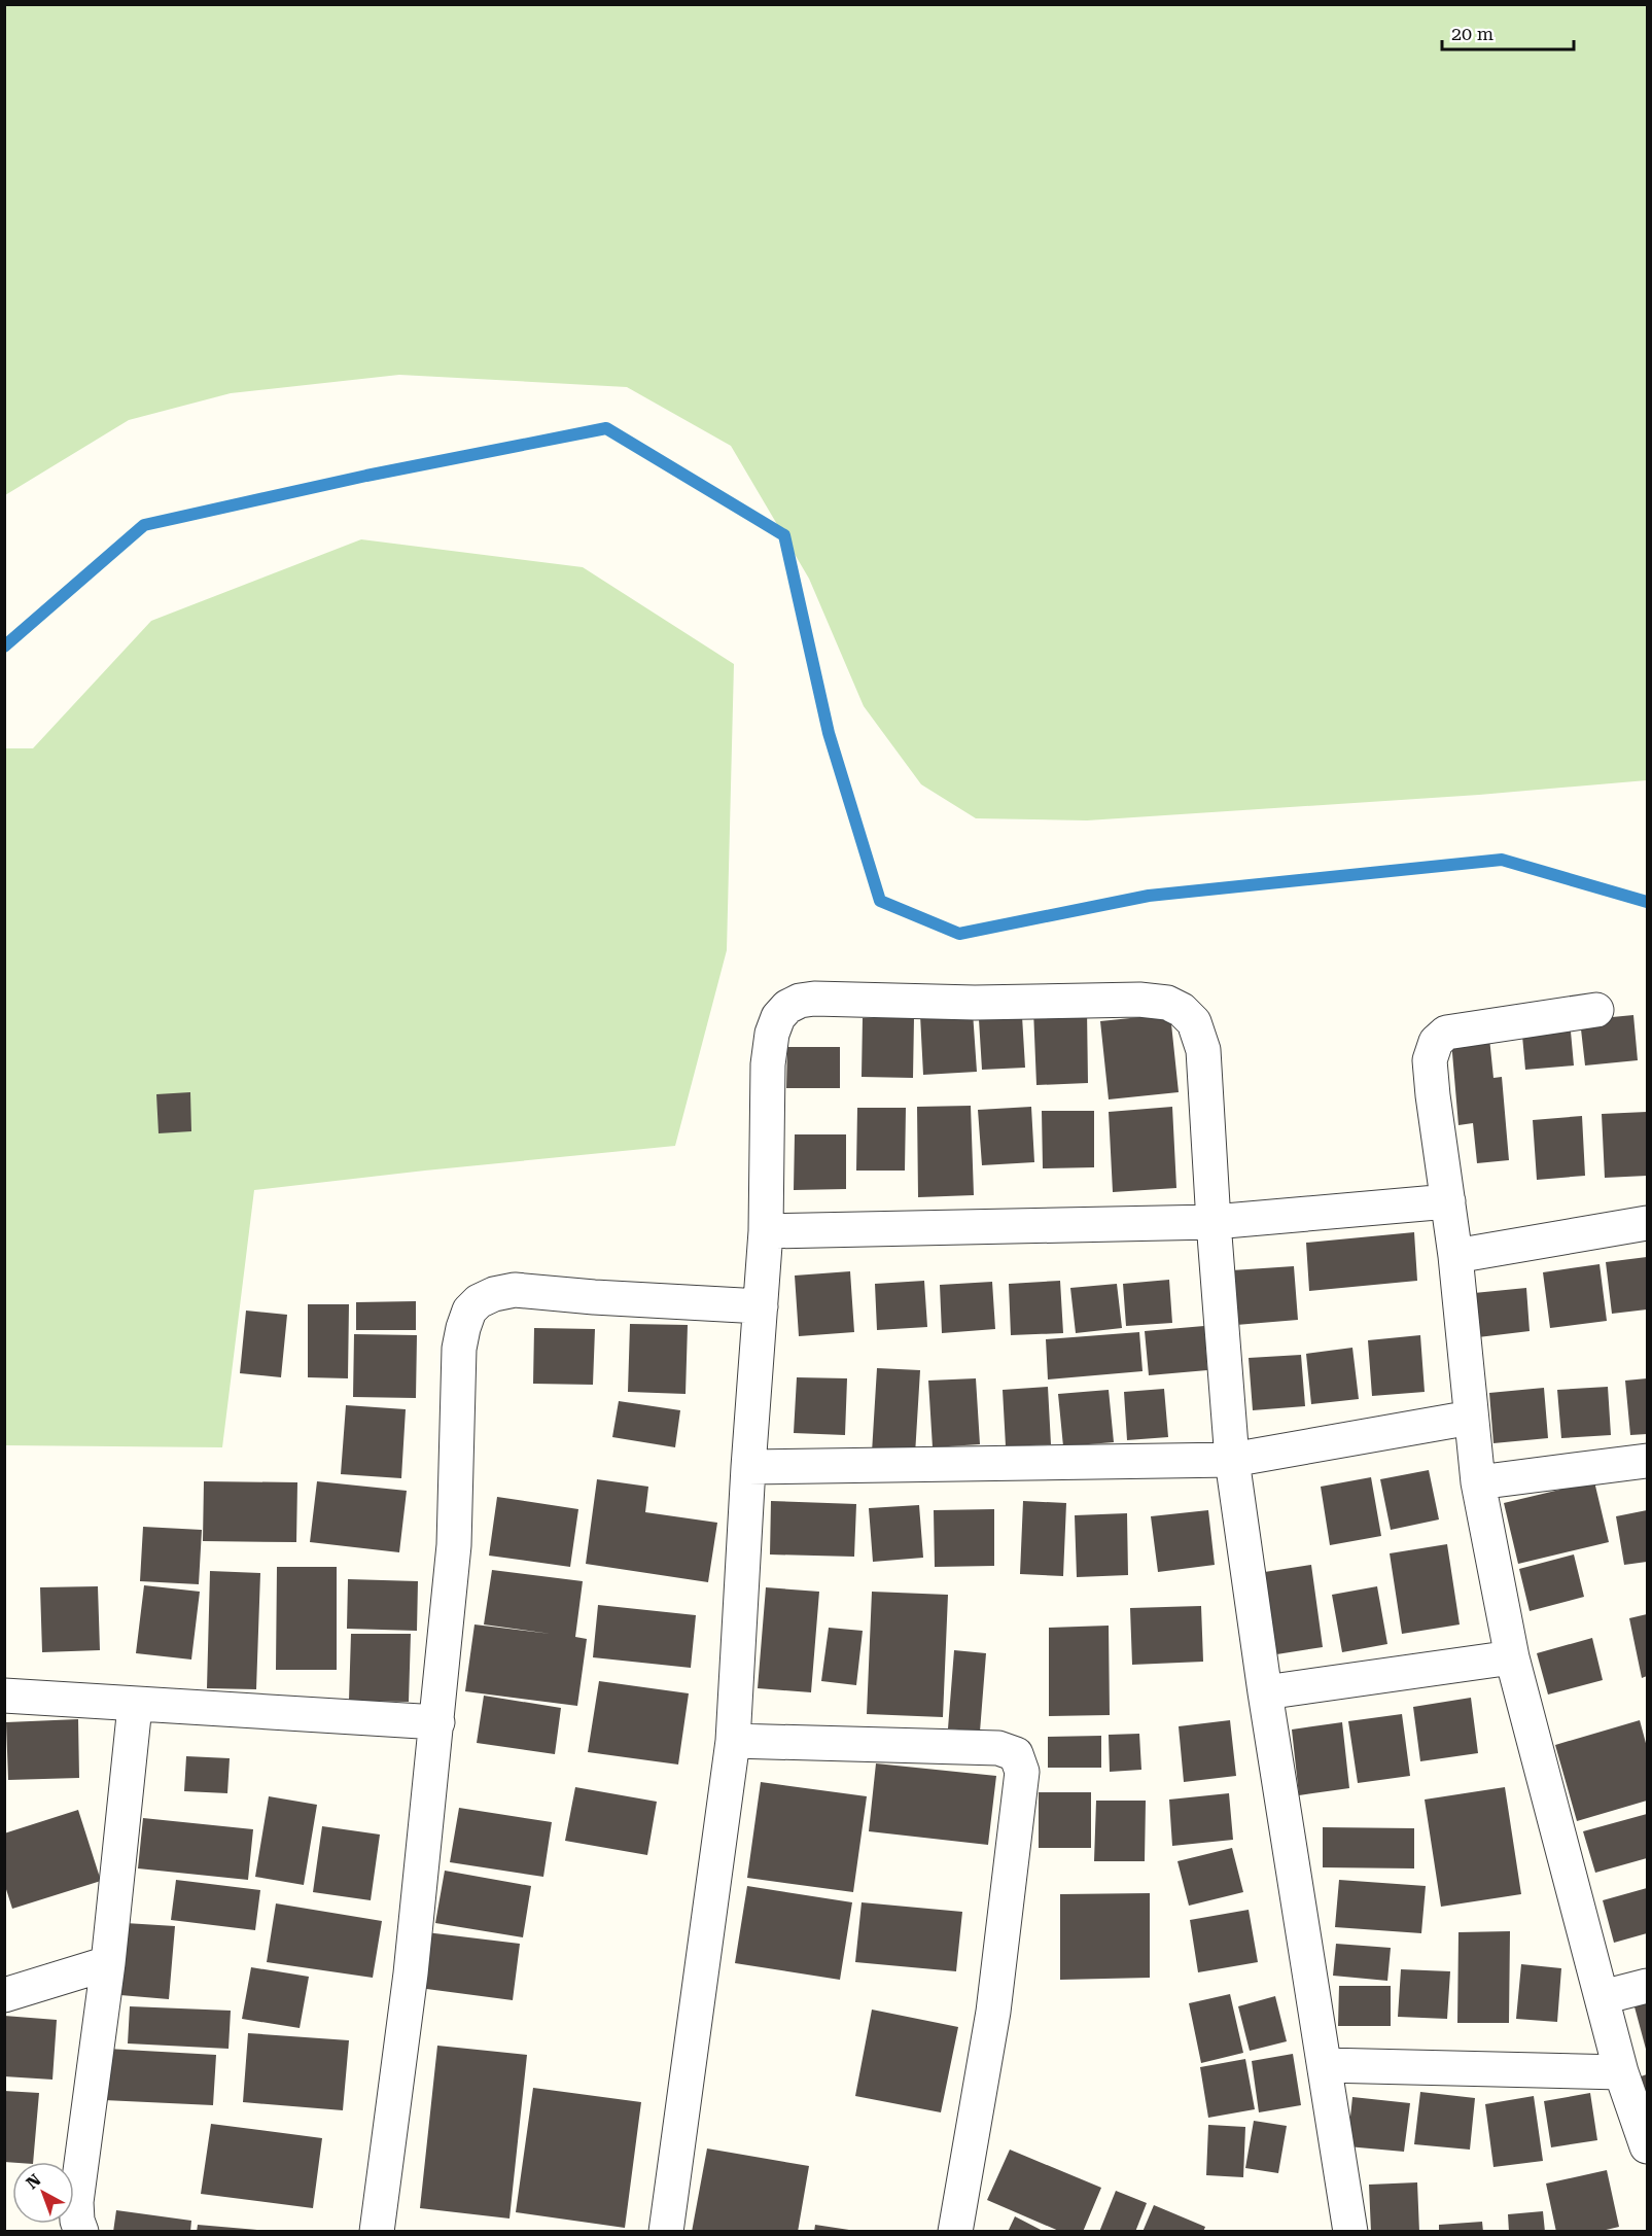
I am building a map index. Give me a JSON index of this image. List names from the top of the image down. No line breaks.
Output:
{"scale_bar":"20 m","north":"top left"}
